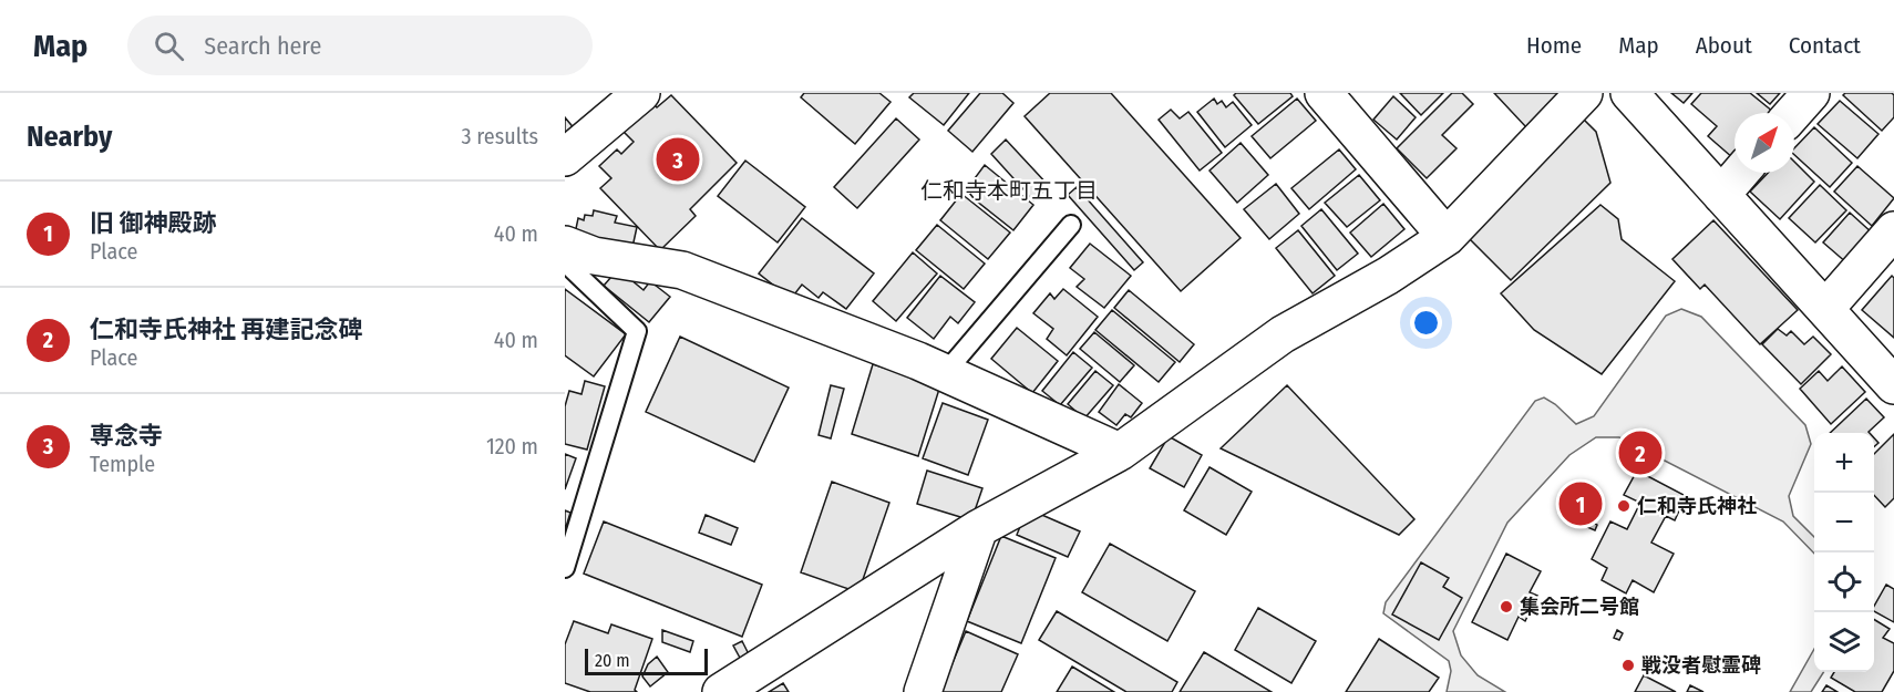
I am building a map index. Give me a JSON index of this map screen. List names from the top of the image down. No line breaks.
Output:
{"districts":["仁和寺本町五丁目"],"places":["仁和寺氏神社","集会所二号館","戦没者慰霊碑"],"scale_bar":"20 m","north":"top right","page":{"header":"Map","search":"Search here","nav":["Home","Map","About","Contact"],"heading":["Nearby","3 results"],"pins":["3","2","1"],"list":[{"mark":"1","name":"旧 御神殿跡","note":"Place","value":"40 m"},{"mark":"2","name":"仁和寺氏神社 再建記念碑","note":"Place","value":"40 m"},{"mark":"3","name":"専念寺","note":"Temple","value":"120 m"}],"map_buttons":["+","−"],"scale":"20 m"}}
